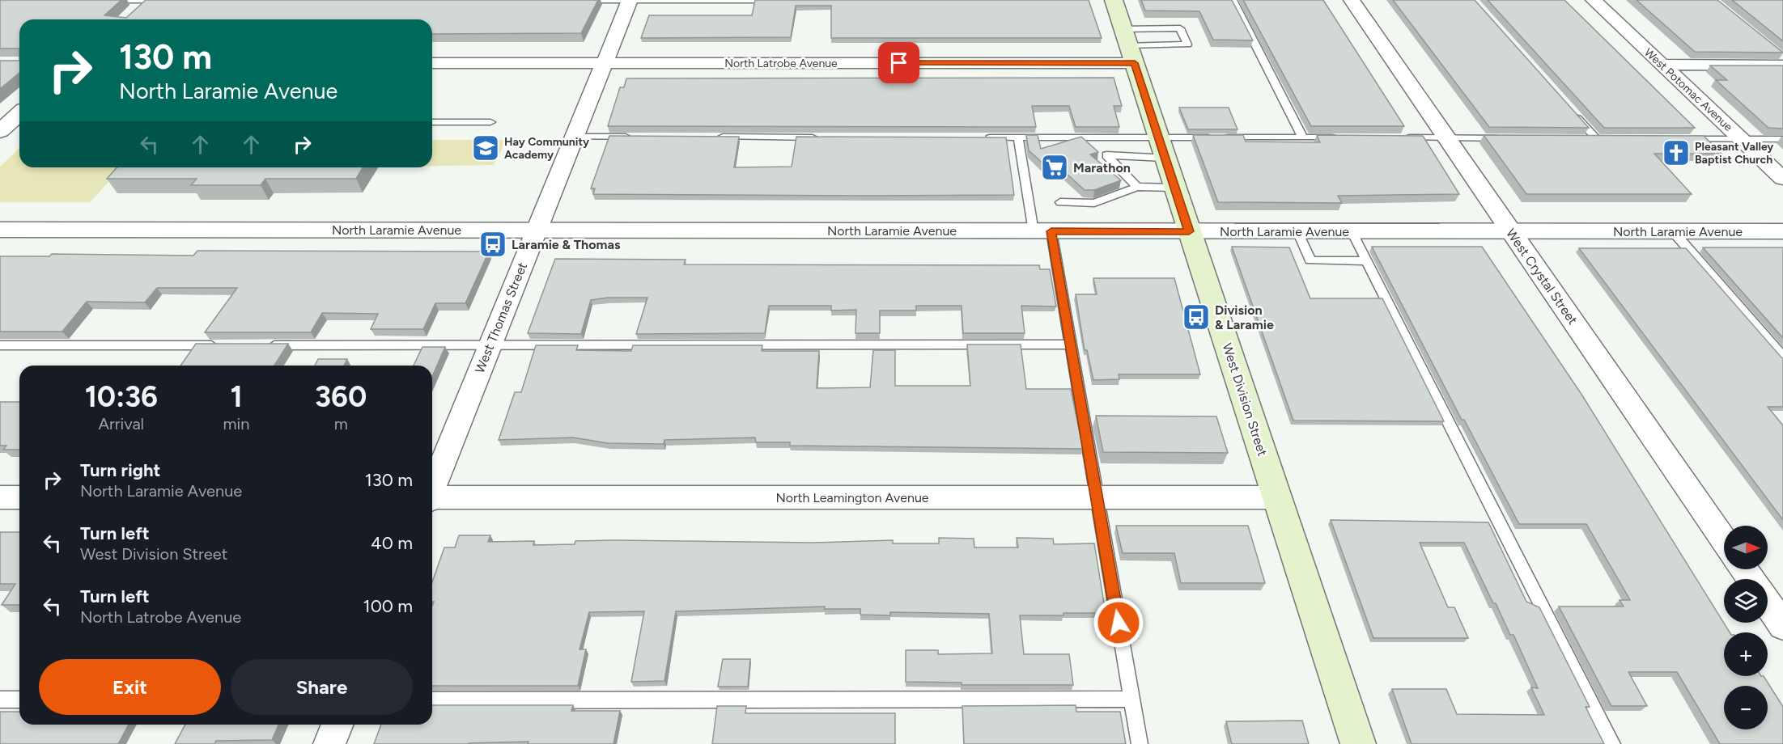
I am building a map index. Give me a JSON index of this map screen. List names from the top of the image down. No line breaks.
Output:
{"streets":{"main road":["West Division Street"],"street":["North Latrobe Avenue","West Potomac Avenue","North Laramie Avenue","West Crystal Street","West Thomas Street","North Leamington Avenue"]},"crossings":[["North Latrobe Avenue","West Thomas Street"],["North Latrobe Avenue","West Division Street"],["North Laramie Avenue","West Crystal Street"],["North Laramie Avenue","West Thomas Street"],["North Laramie Avenue","West Division Street"],["West Division Street","North Leamington Avenue"]],"places":{"school or university":["Hay Community Academy"],"church":["Pleasant Valley Baptist Church"],"supermarket":["Marathon"],"bus stop":["Laramie & Thomas","Division & Laramie"]},"north":"right","page":{"turn":["130 m","North Laramie Avenue"],"eta":["10:36","Arrival","1","min","360","m"],"list":[{"name":"Turn right","note":"North Laramie Avenue","value":"130 m"},{"name":"Turn left","note":"West Division Street","value":"40 m"},{"name":"Turn left","note":"North Latrobe Avenue","value":"100 m"}],"map_buttons":["+","−"],"buttons":["Exit","Share"]}}
